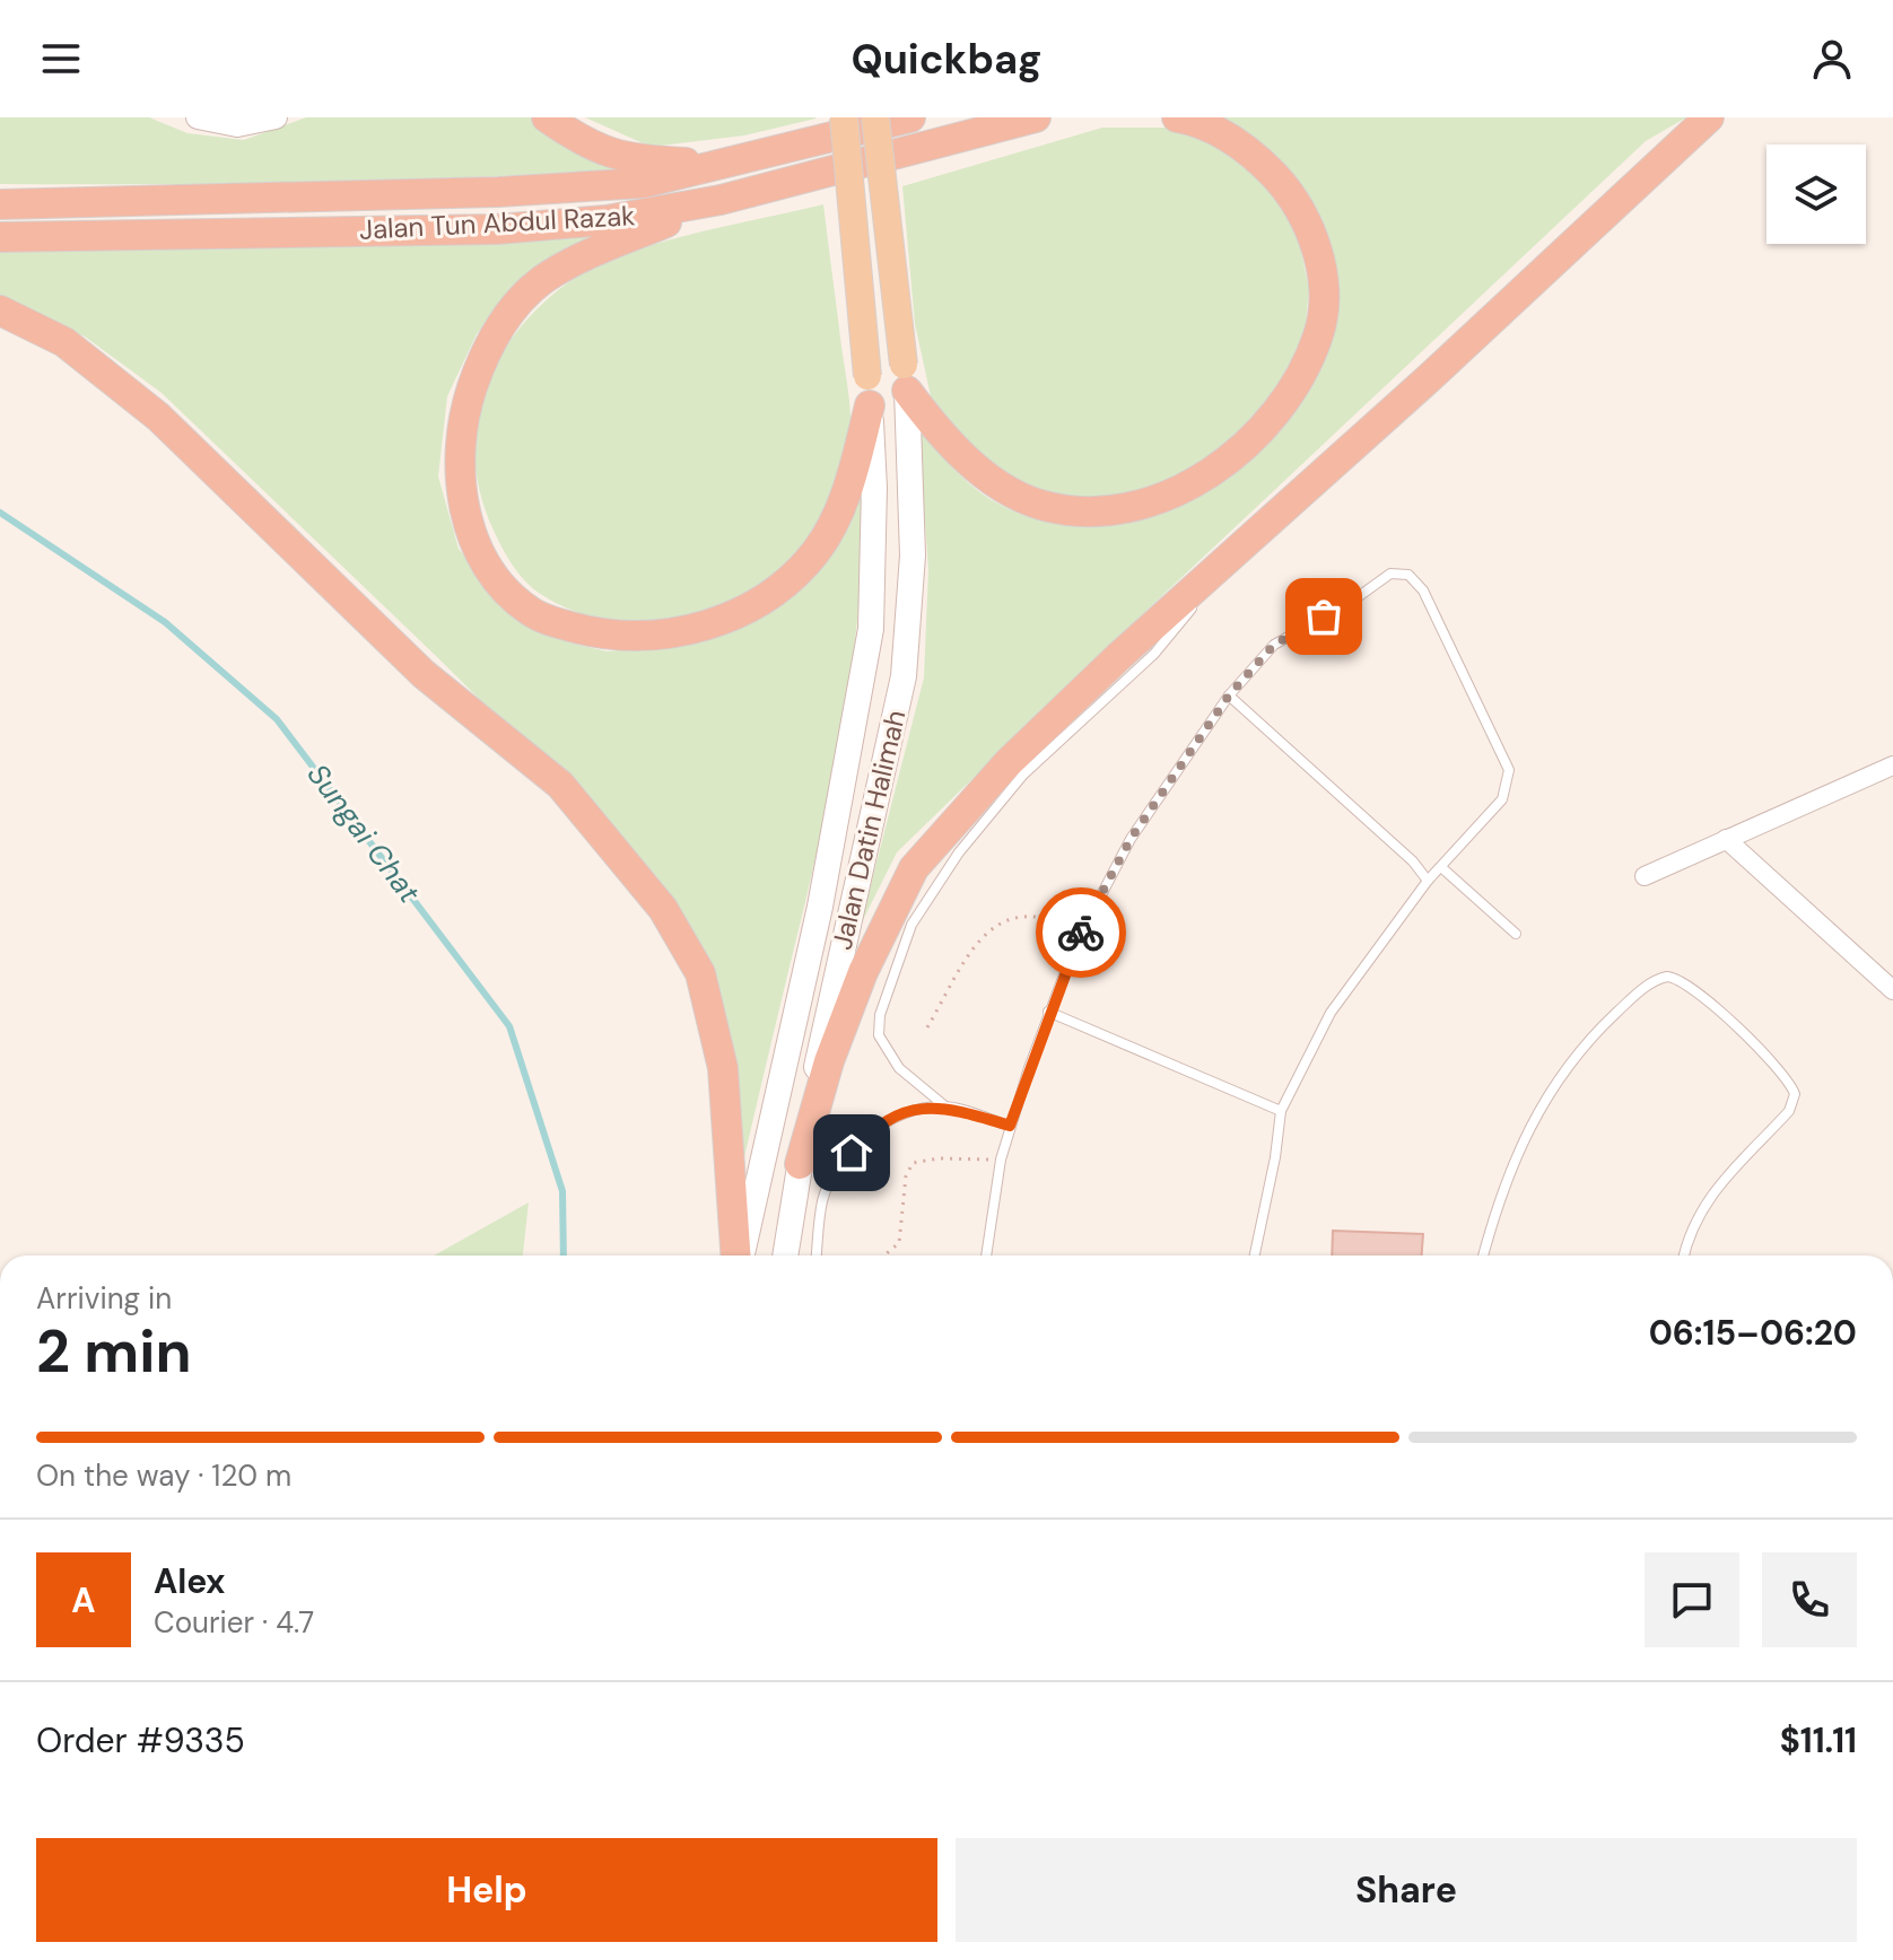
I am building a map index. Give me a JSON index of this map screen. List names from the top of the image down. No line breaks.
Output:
{"streets":{"highway":["Jalan Tun Abdul Razak"],"main road":["Jalan Datin Halimah"]},"water":["Sungai Chat"],"page":{"header":"Quickbag","heading":["2 min","Arriving in","06:15–06:20"],"panel":["Alex","Courier · 4.7","Order #9335","$11.11"],"bar":"On the way · 120 m","round":"A","buttons":["Help","Share"]}}
